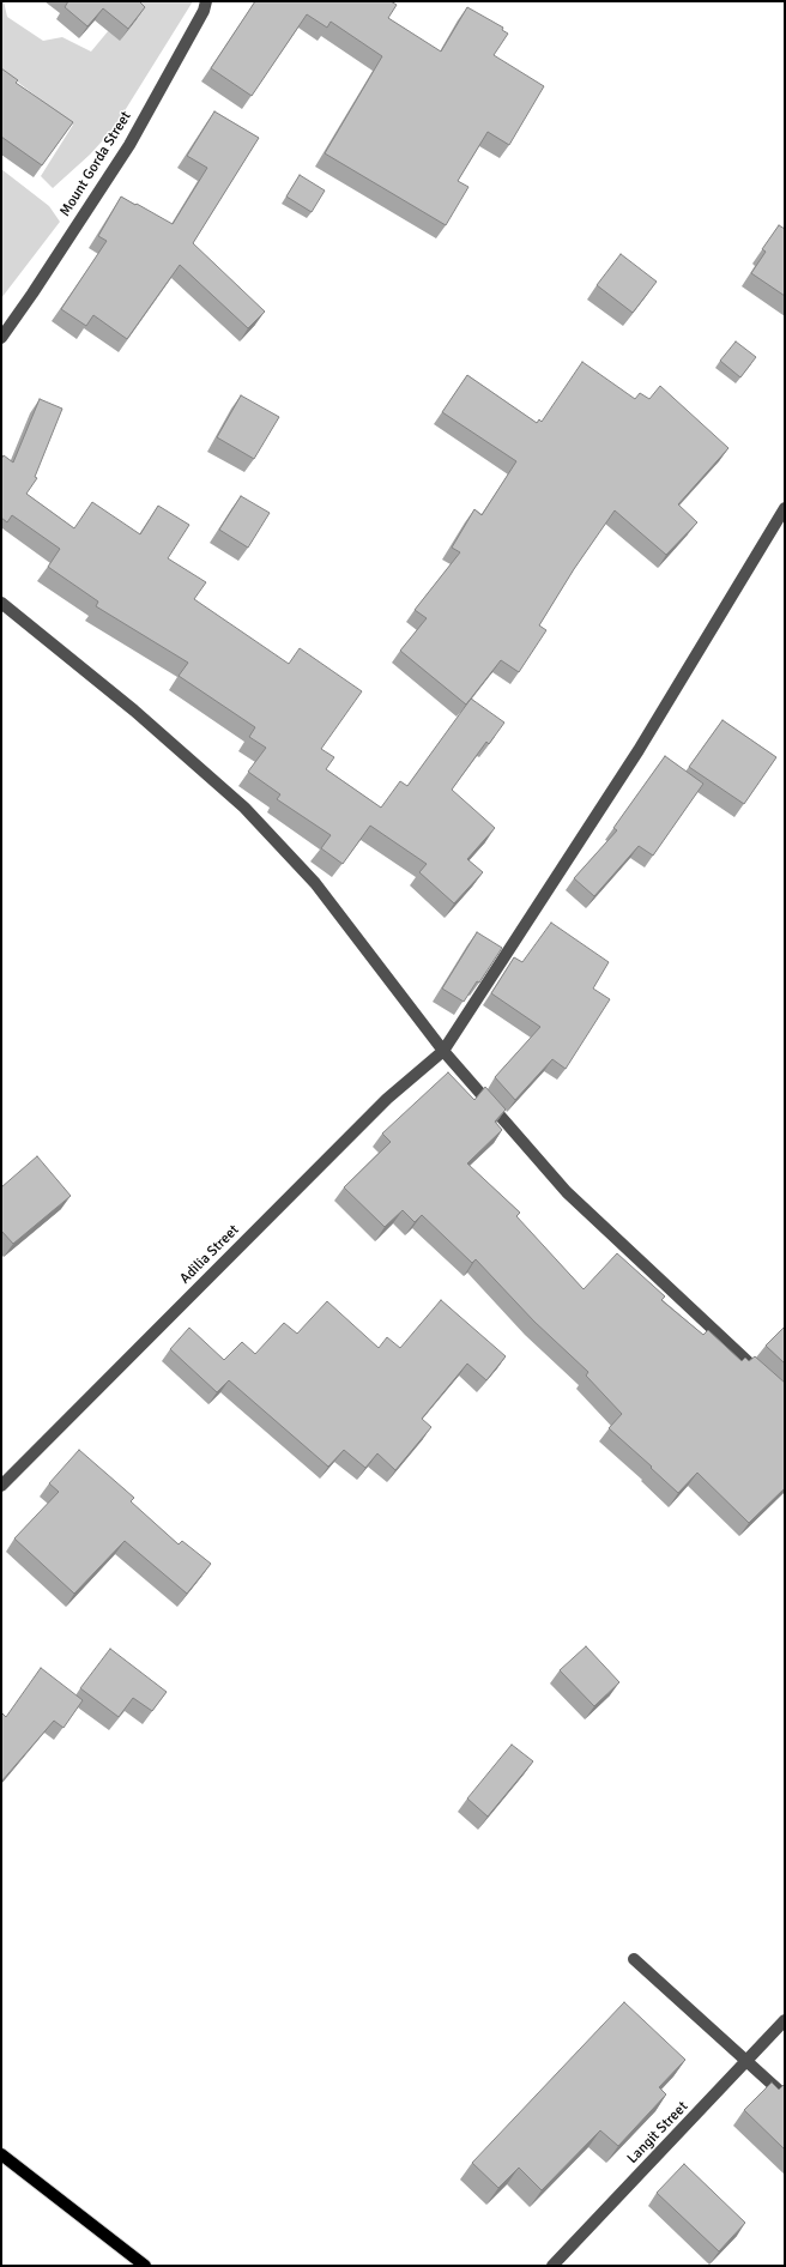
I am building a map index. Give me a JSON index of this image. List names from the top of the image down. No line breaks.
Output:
{"streets":{"street":["Mount Gorda Street","Adilia Street","Langit Street"]}}
